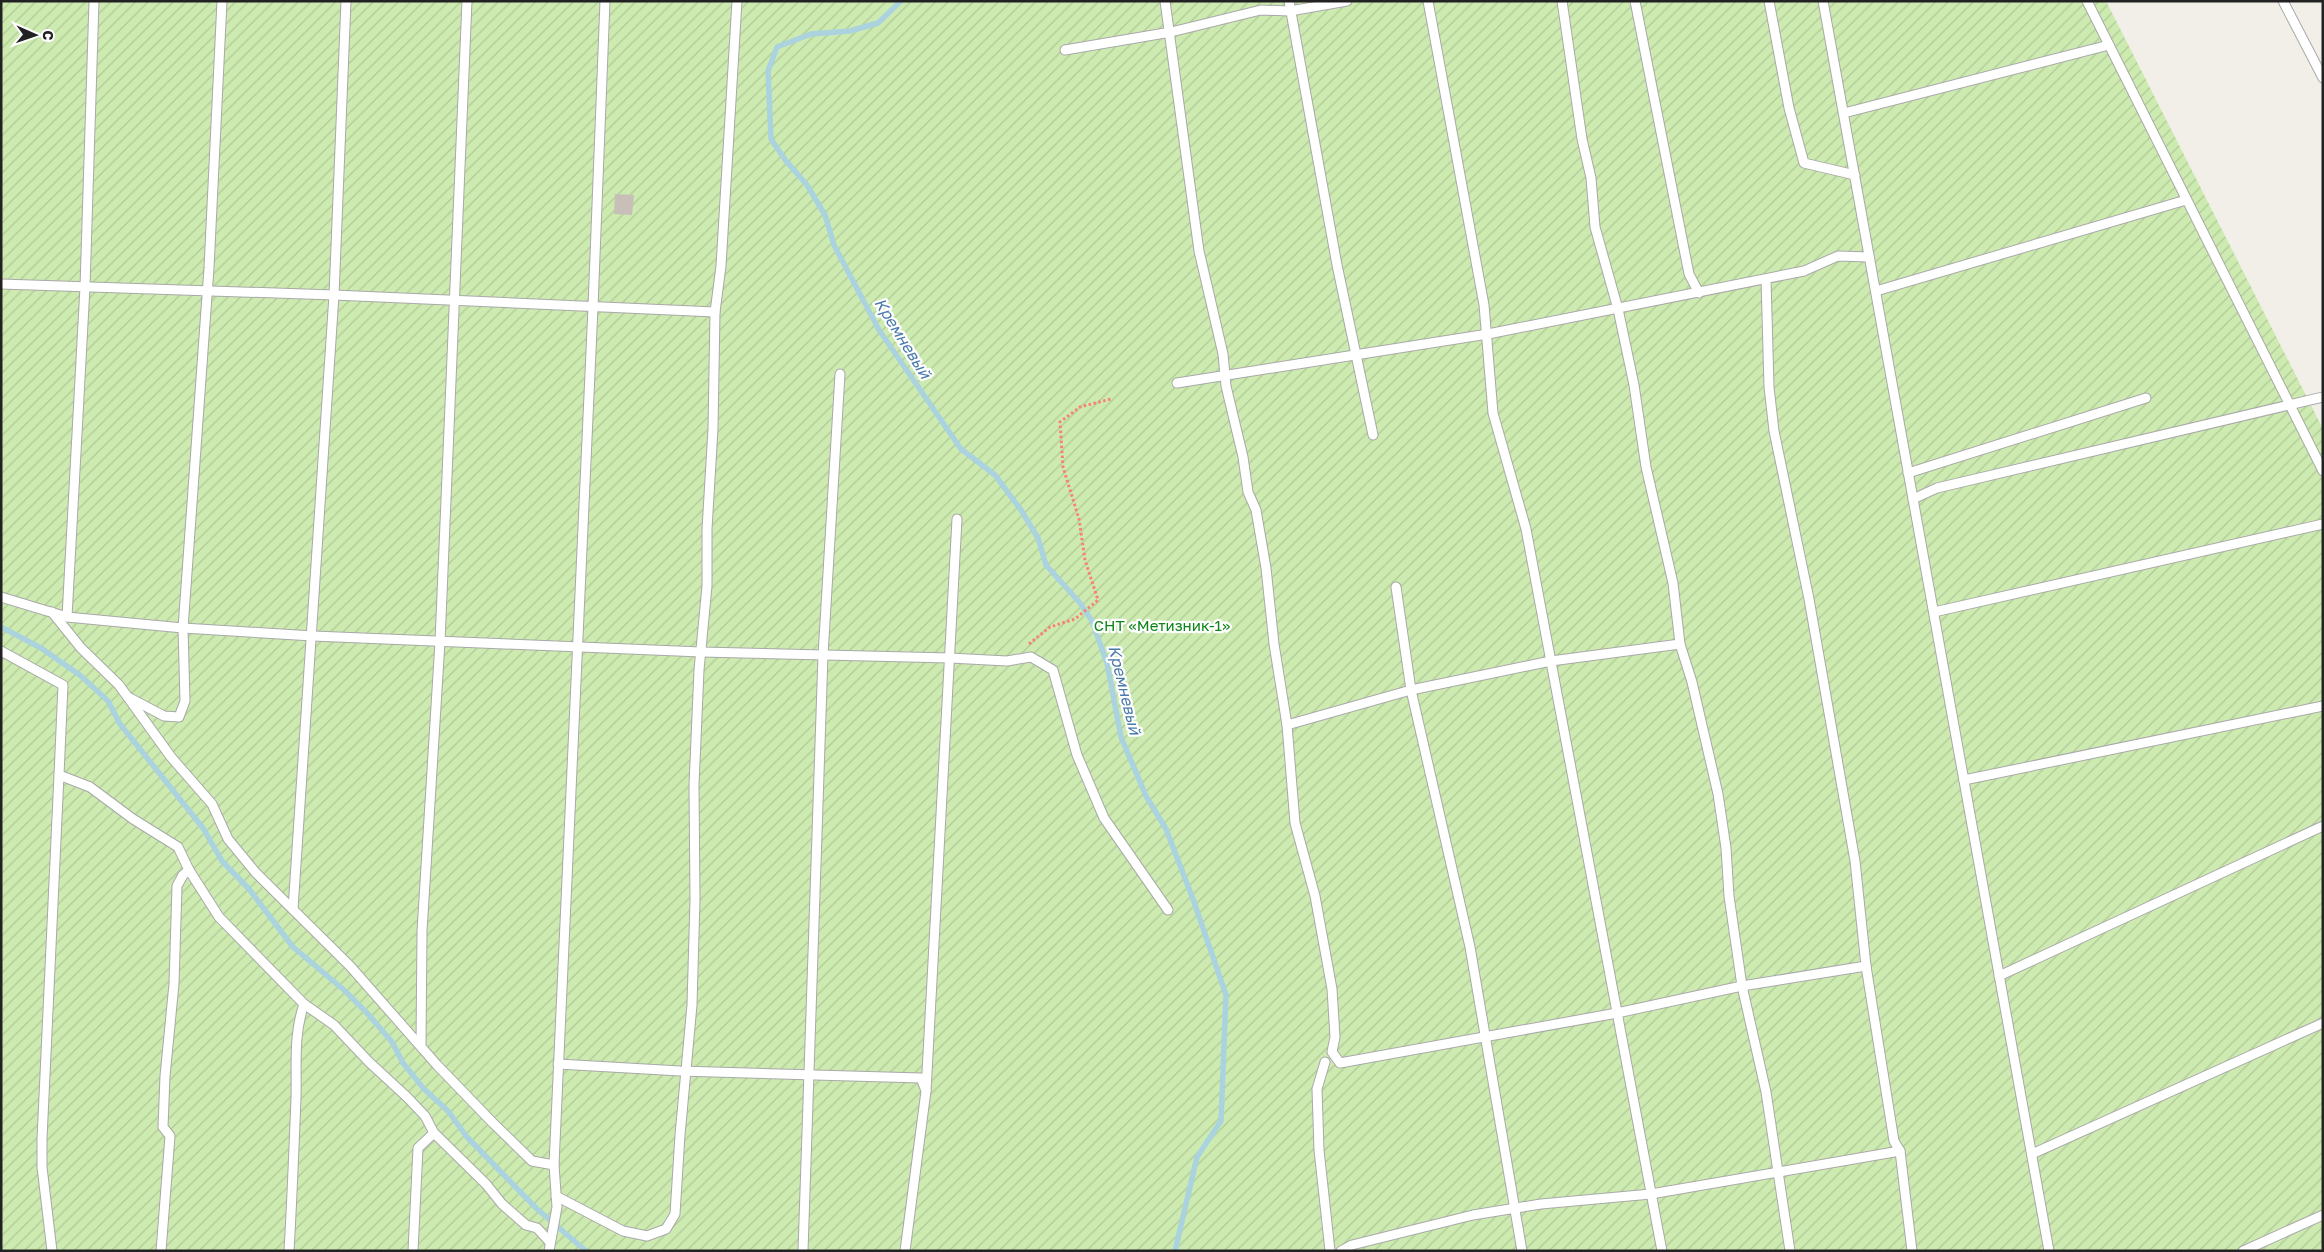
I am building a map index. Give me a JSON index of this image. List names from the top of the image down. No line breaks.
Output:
{"water":["Кремневый"],"parks":["СНТ «Метизник-1»"],"north":"right"}
